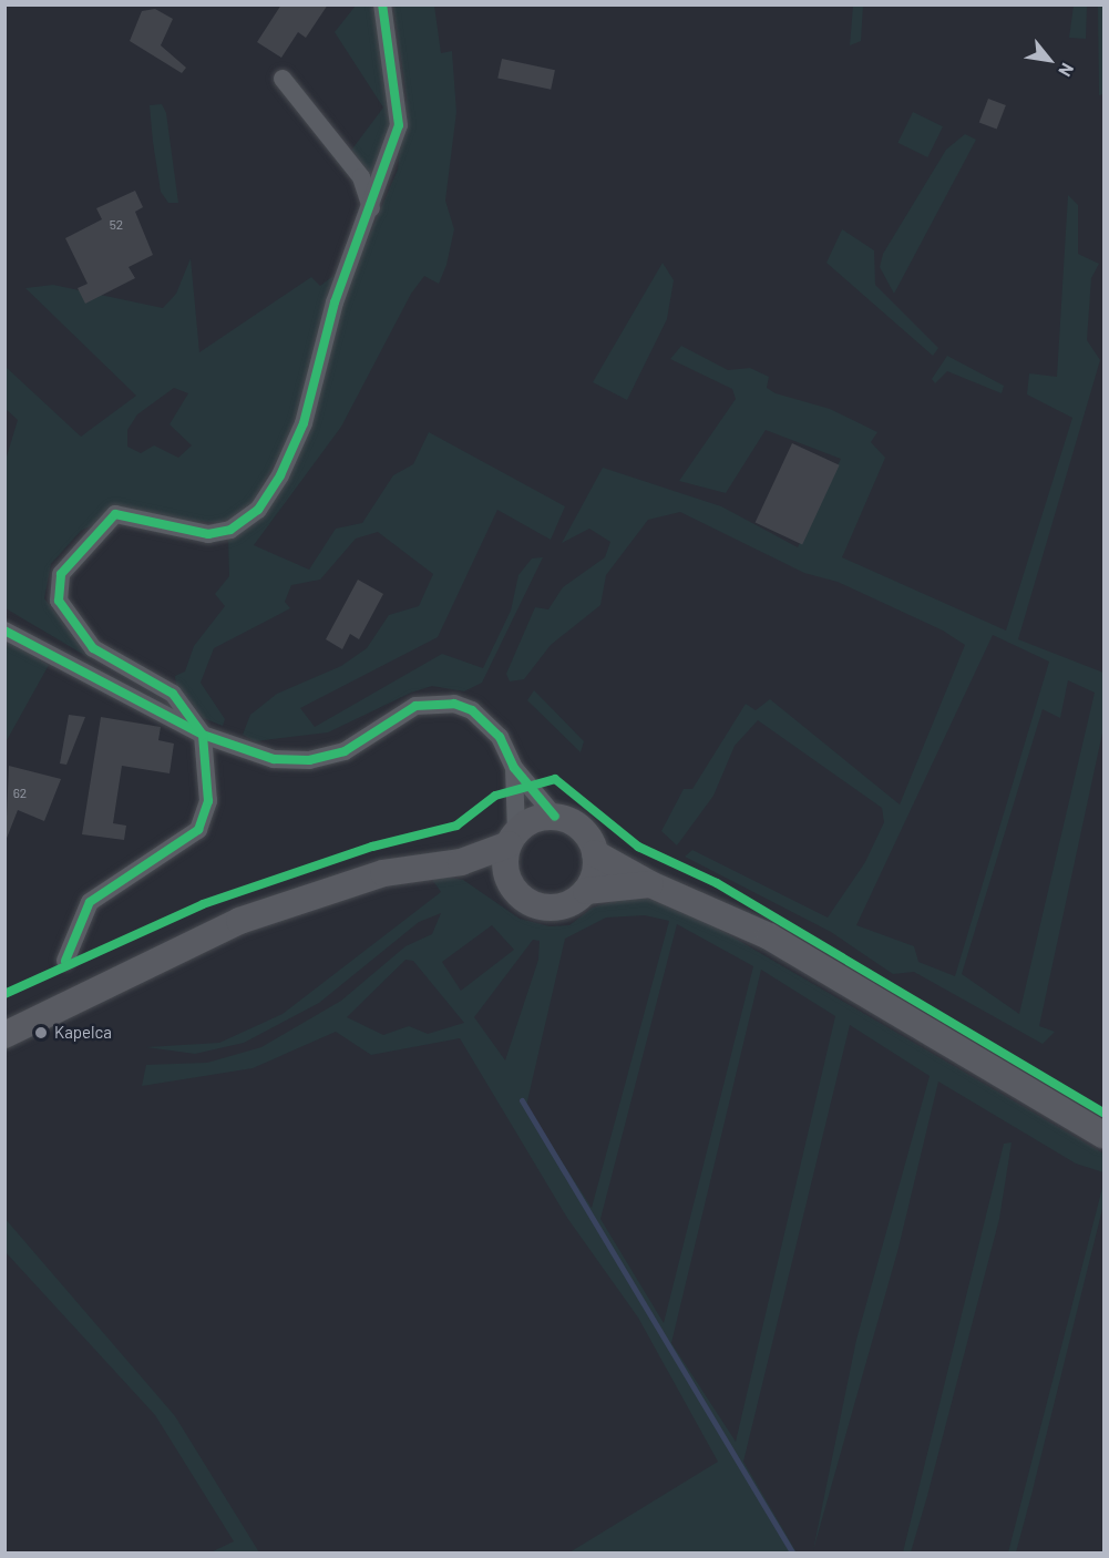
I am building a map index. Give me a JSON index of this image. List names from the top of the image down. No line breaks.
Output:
{"places":["Kapelca"],"house_numbers":["52","62"],"north":"bottom right"}
